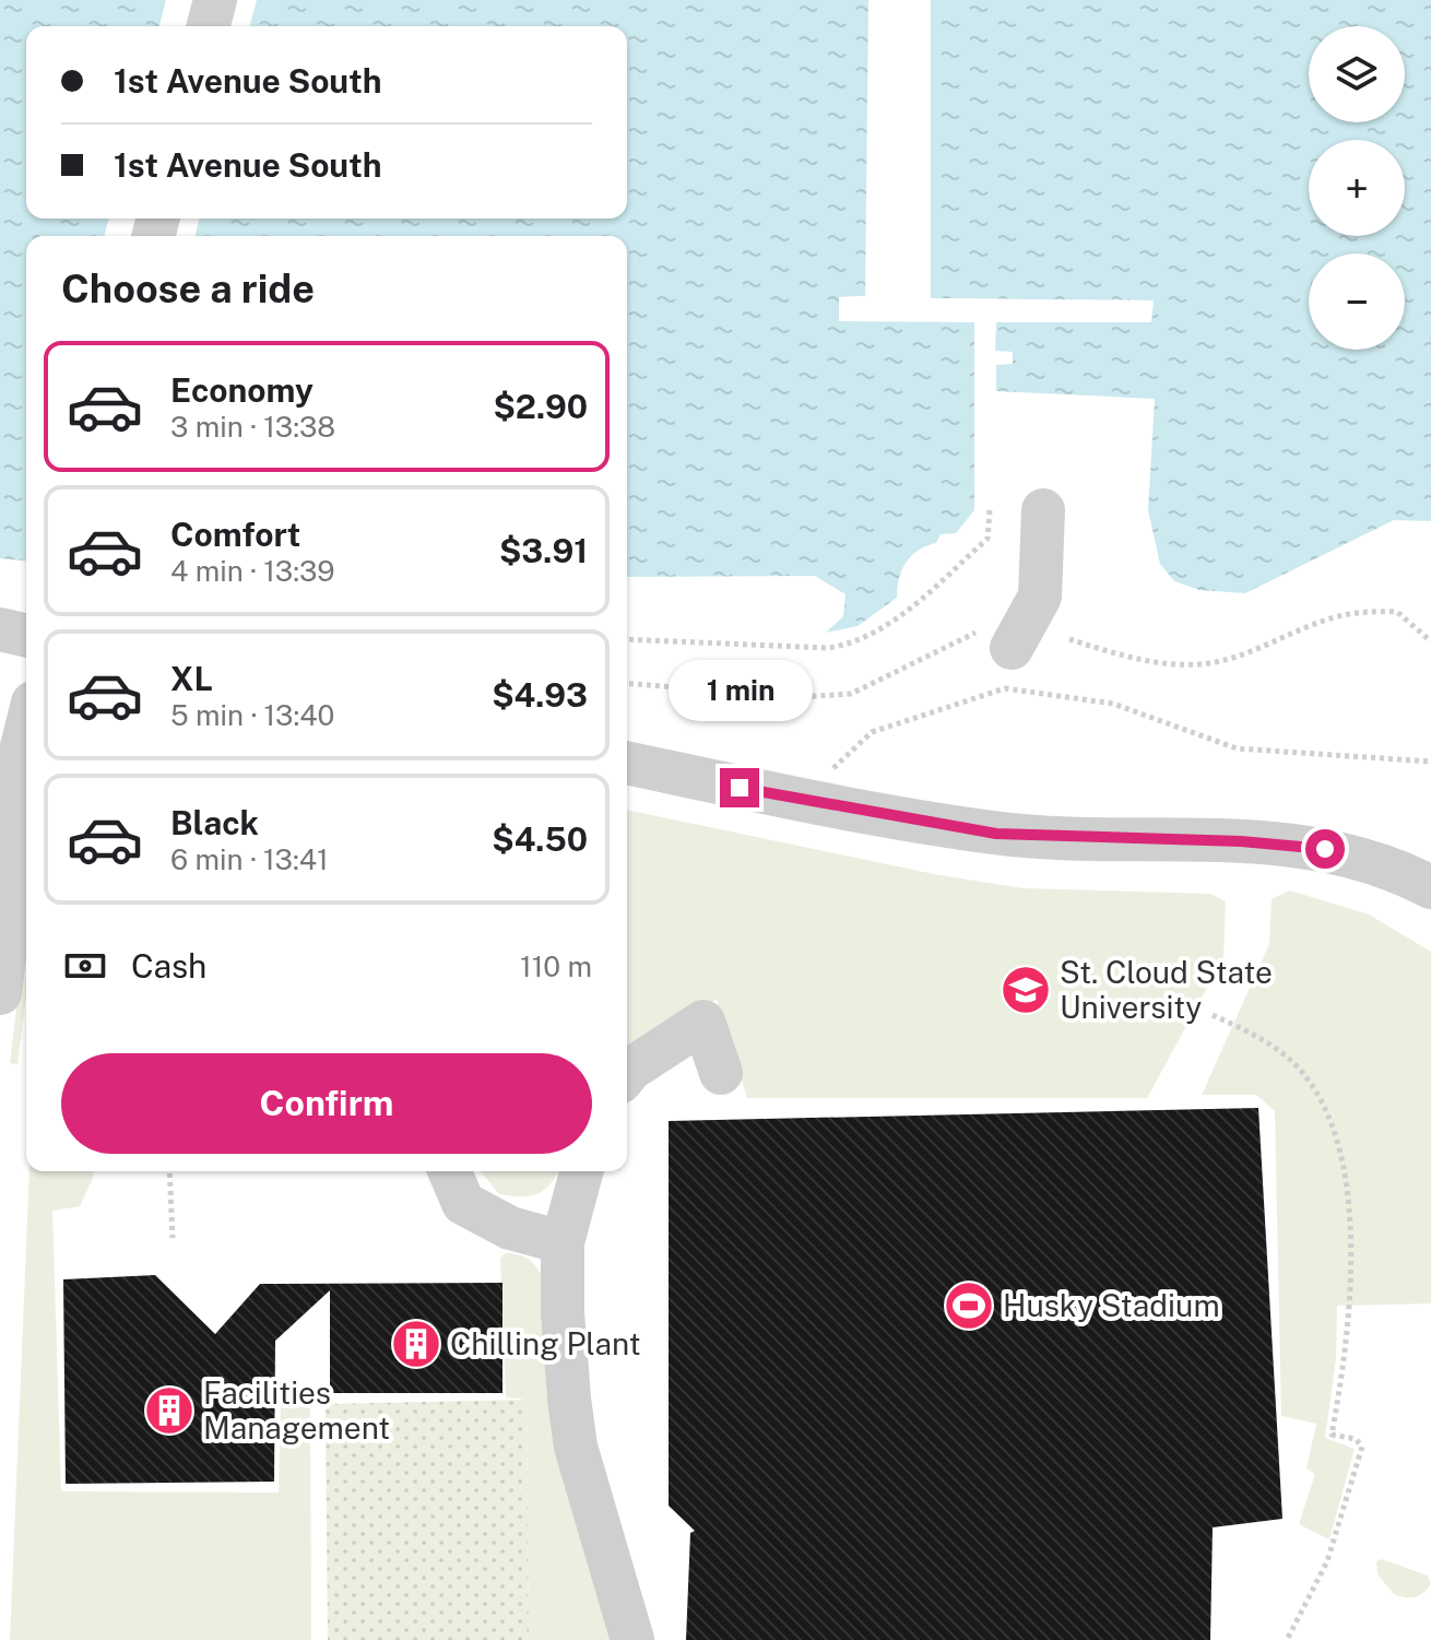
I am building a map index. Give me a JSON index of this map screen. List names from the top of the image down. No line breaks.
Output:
{"places":{"school or university":["St. Cloud State University"],"sports":["Husky Stadium"],"building":["Chilling Plant","Facilities Management"]},"page":{"map_buttons":["+","−"],"banner":["1st Avenue South","1st Avenue South"],"heading":"Choose a ride","list":[{"name":"Economy","note":"3 min · 13:38","value":"$2.90"},{"name":"Comfort","note":"4 min · 13:39","value":"$3.91"},{"name":"XL","note":"5 min · 13:40","value":"$4.93"},{"name":"Black","note":"6 min · 13:41","value":"$4.50"}],"bubble":"1 min","pay":["Cash","110 m"],"buttons":"Confirm"}}
